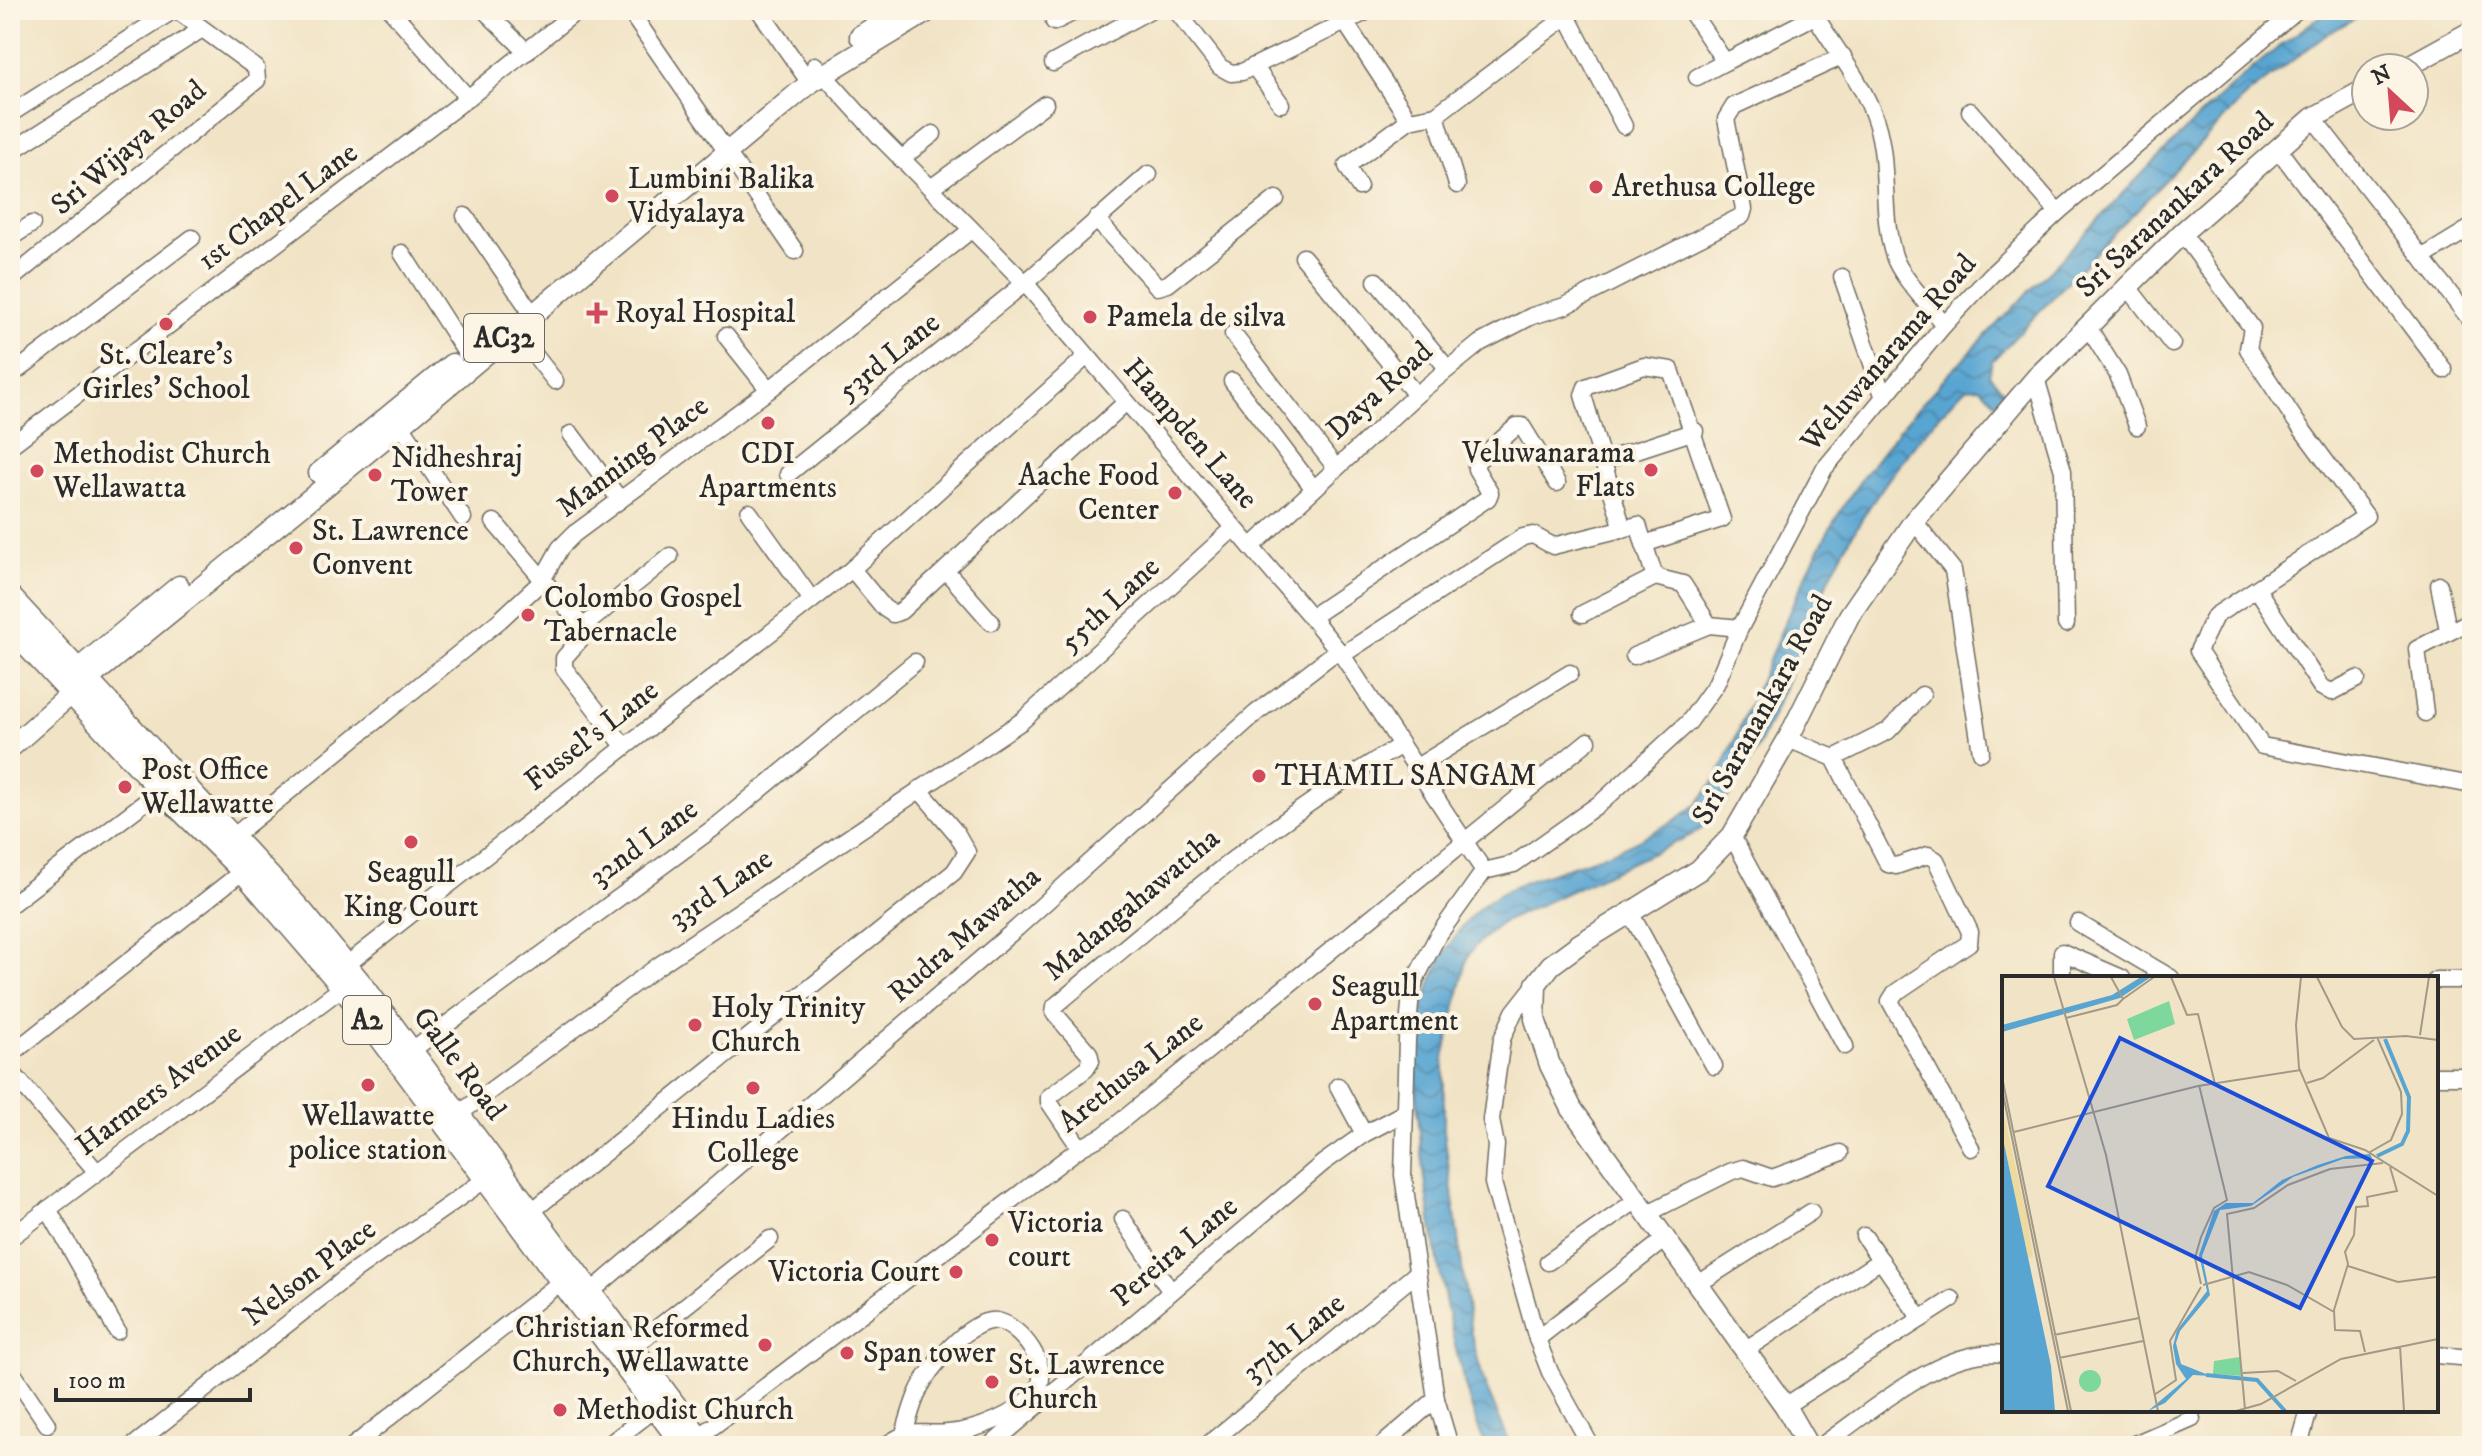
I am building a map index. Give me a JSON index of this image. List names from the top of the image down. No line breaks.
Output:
{"streets":{"highway":["A2","Galle Road"],"main road":["Sri Saranankara Road","AC32"],"street":["Sri Wijaya Road","1st Chapel Lane","Weluwanarama Road","53rd Lane","Daya Road","Hampden Lane","Manning Place","55th Lane","Fussel's Lane","32nd Lane","33rd Lane","Madangahawattha","Rudra Mawatha","Arethusa Lane","Harmers Avenue","Pereira Lane","Nelson Place","37th Lane"]},"crossings":[["AC32","Hampden Lane"],["AC32","Galle Road"],["Weluwanarama Road","Hampden Lane"],["53rd Lane","Hampden Lane"],["Daya Road","Hampden Lane"],["Hampden Lane","Manning Place"],["Hampden Lane","55th Lane"],["Hampden Lane","Fussel's Lane"],["Hampden Lane","Madangahawattha"],["Hampden Lane","Rudra Mawatha"],["Hampden Lane","Arethusa Lane"],["Manning Place","Galle Road"],["55th Lane","33rd Lane"],["Fussel's Lane","Galle Road"],["Fussel's Lane","Harmers Avenue"],["32nd Lane","Galle Road"],["33rd Lane","Galle Road"],["Madangahawattha","Arethusa Lane"],["Rudra Mawatha","Galle Road"],["Galle Road","Arethusa Lane"],["Galle Road","Harmers Avenue"],["Galle Road","Nelson Place"]],"places":{"other":["Arethusa College","Lumbini Balika Vidyalaya","Pamela de silva","St. Cleare's Girles' School","CDI Apartments","Veluwanarama Flats","Methodist Church Wellawatta","Nidheshraj Tower","Aache Food Center","St. Lawrence Convent","Colombo Gospel Tabernacle","THAMIL SANGAM","Post Office Wellawatte","Seagull King Court","Seagull Apartment","Holy Trinity Church","Wellawatte police station","Hindu Ladies College","Victoria court","Victoria Court","Christian Reformed Church, Wellawatte","Span tower","St. Lawrence Church","Methodist Church"],"health":["Royal Hospital"]},"scale_bar":"100 m","north":"top left"}
